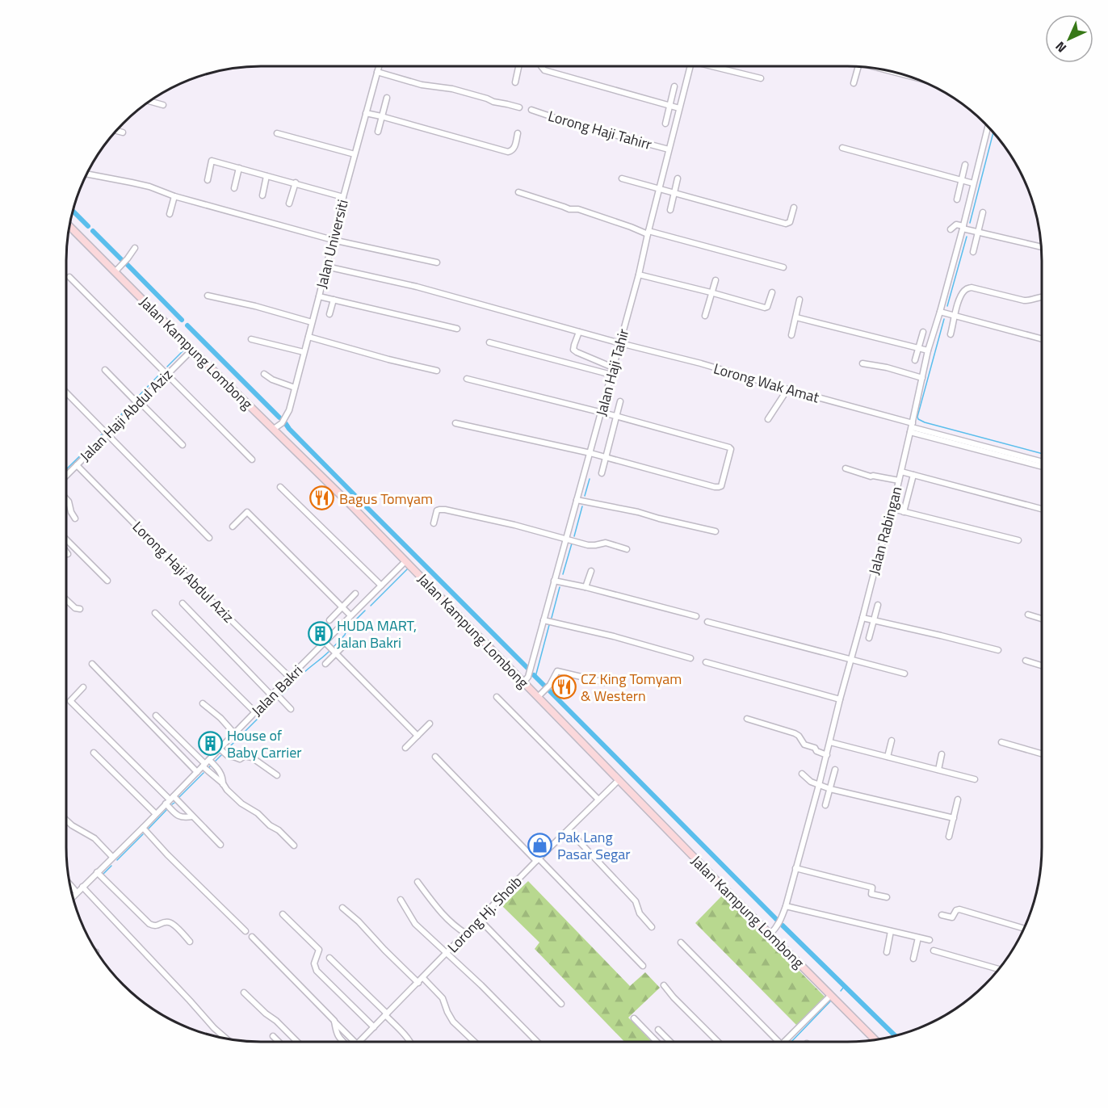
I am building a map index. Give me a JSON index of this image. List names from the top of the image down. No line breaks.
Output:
{"streets":{"street":["Lorong Haji Tahirr","Jalan Universiti","Jalan Kampung Lombong","Jalan Haji Tahir","Lorong Wak Amat","Jalan Haji Abdul Aziz","Jalan Rabingan","Lorong Haji Abdul Aziz","Jalan Bakri","Lorong Hj. Shoib"]},"crossings":[["Lorong Haji Tahirr","Jalan Haji Tahir"],["Jalan Universiti","Jalan Kampung Lombong"],["Jalan Universiti","Lorong Wak Amat"],["Jalan Kampung Lombong","Jalan Haji Tahir"],["Jalan Kampung Lombong","Jalan Haji Abdul Aziz"],["Jalan Kampung Lombong","Jalan Rabingan"],["Jalan Kampung Lombong","Jalan Bakri"],["Jalan Kampung Lombong","Lorong Hj. Shoib"],["Jalan Haji Tahir","Lorong Wak Amat"],["Lorong Wak Amat","Jalan Rabingan"],["Jalan Haji Abdul Aziz","Lorong Haji Abdul Aziz"],["Lorong Haji Abdul Aziz","Jalan Bakri"]],"places":{"restaurant":["Bagus Tomyam","CZ King Tomyam & Western"],"building":["HUDA MART, Jalan Bakri","House of Baby Carrier"],"shop":["Pak Lang Pasar Segar"]},"north":"bottom left"}
